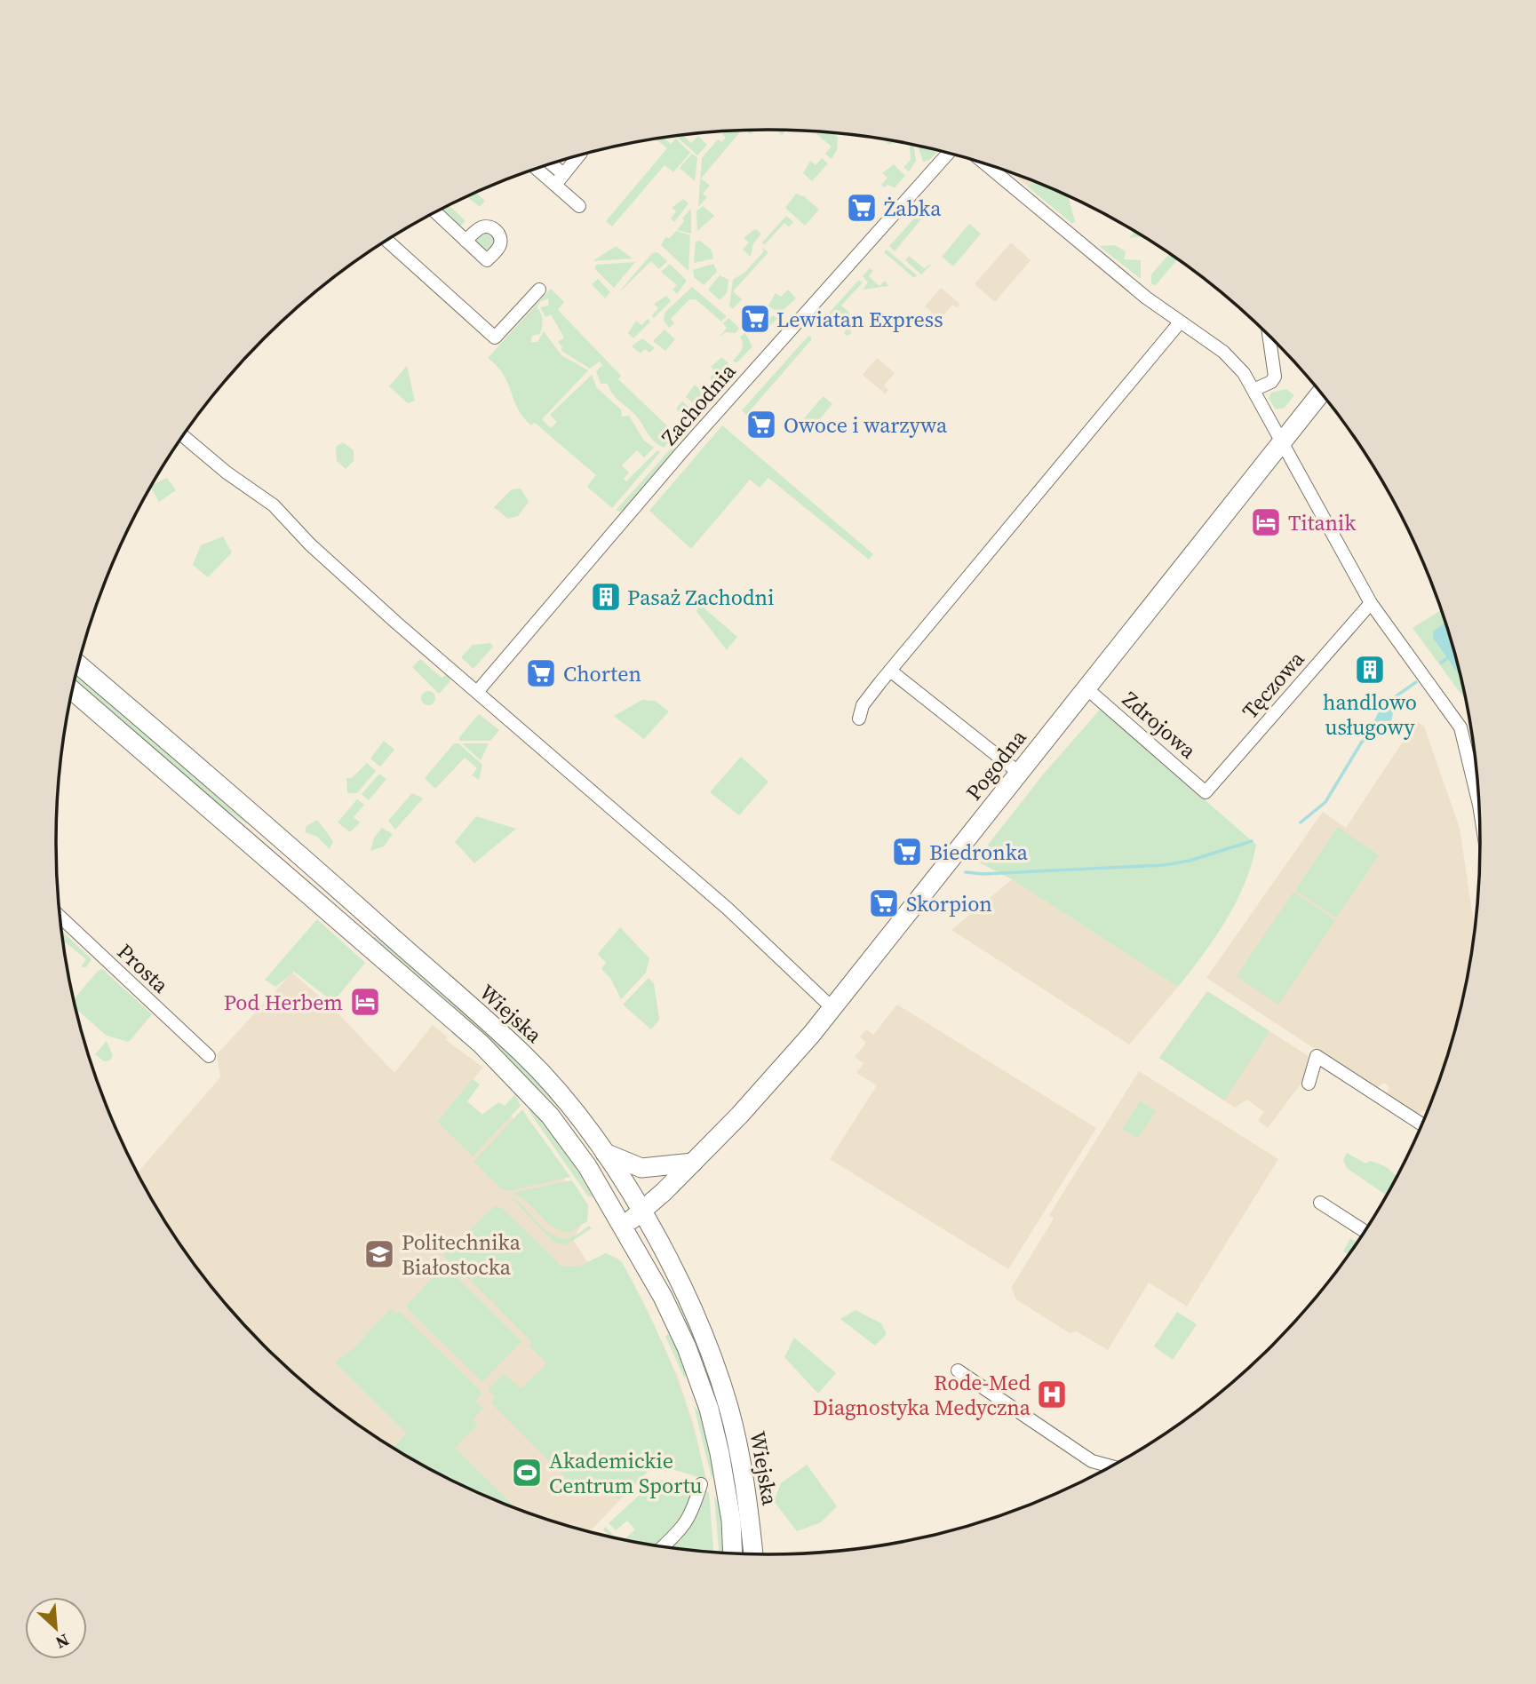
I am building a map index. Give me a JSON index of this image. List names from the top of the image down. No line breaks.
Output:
{"streets":{"main road":["Pogodna","Wiejska"],"street":["Zachodnia","Tęczowa","Zdrojowa","Prosta"]},"crossings":[["Tęczowa","Zdrojowa"],["Zdrojowa","Pogodna"],["Pogodna","Wiejska"]],"places":{"supermarket":["Żabka","Lewiatan Express","Owoce i warzywa","Chorten","Biedronka","Skorpion"],"hotel":["Titanik","Pod Herbem"],"building":["Pasaż Zachodni","handlowo usługowy"],"school or university":["Politechnika Białostocka"],"hospital":["Rode-Med Diagnostyka Medyczna"],"sports":["Akademickie Centrum Sportu"]},"north":"bottom right"}
